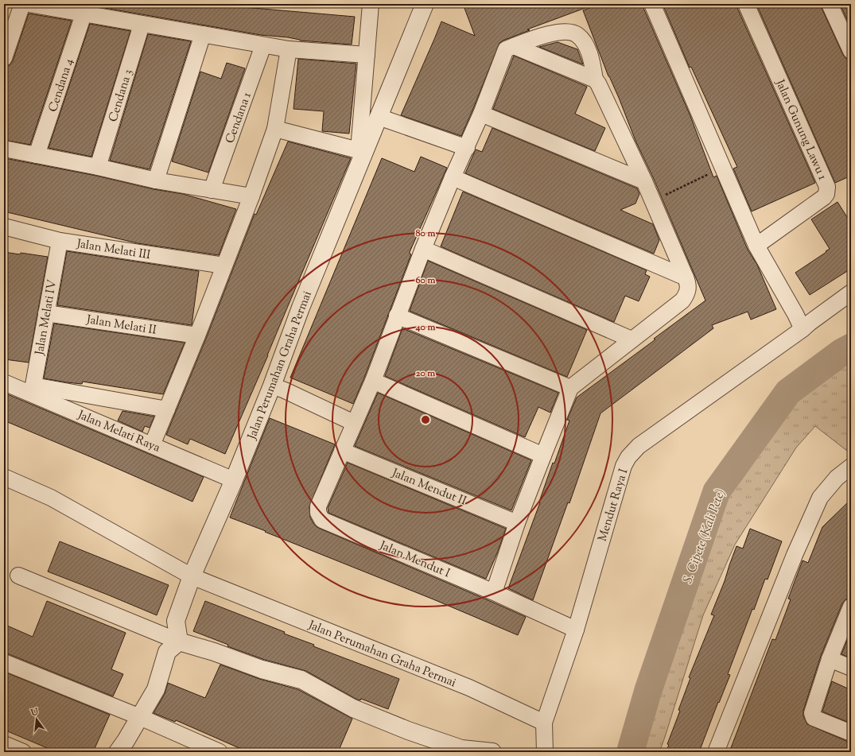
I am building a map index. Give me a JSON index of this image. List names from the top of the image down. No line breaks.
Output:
{"streets":{"street":["Cendana 4","Cendana 3","Cendana 1","Jalan Gunung Lawu 1","Jalan Melati III","Jalan Melati IV","Jalan Melati II","Jalan Perumahan Graha Permai","Jalan Melati Raya","Jalan Mendut II","Mendut Raya I","Jalan Mendut I"]},"crossings":[["Jalan Melati III","Jalan Melati IV"],["Jalan Melati IV","Jalan Melati II"],["Jalan Melati IV","Jalan Melati Raya"],["Jalan Perumahan Graha Permai","Jalan Melati Raya"],["Jalan Perumahan Graha Permai","Mendut Raya I"],["Jalan Mendut II","Jalan Mendut I"],["Mendut Raya I","Jalan Mendut I"]],"water":["S. Cipete (Kali Pete)"],"north":"top","rings":["80 m","60 m","40 m","20 m"]}
